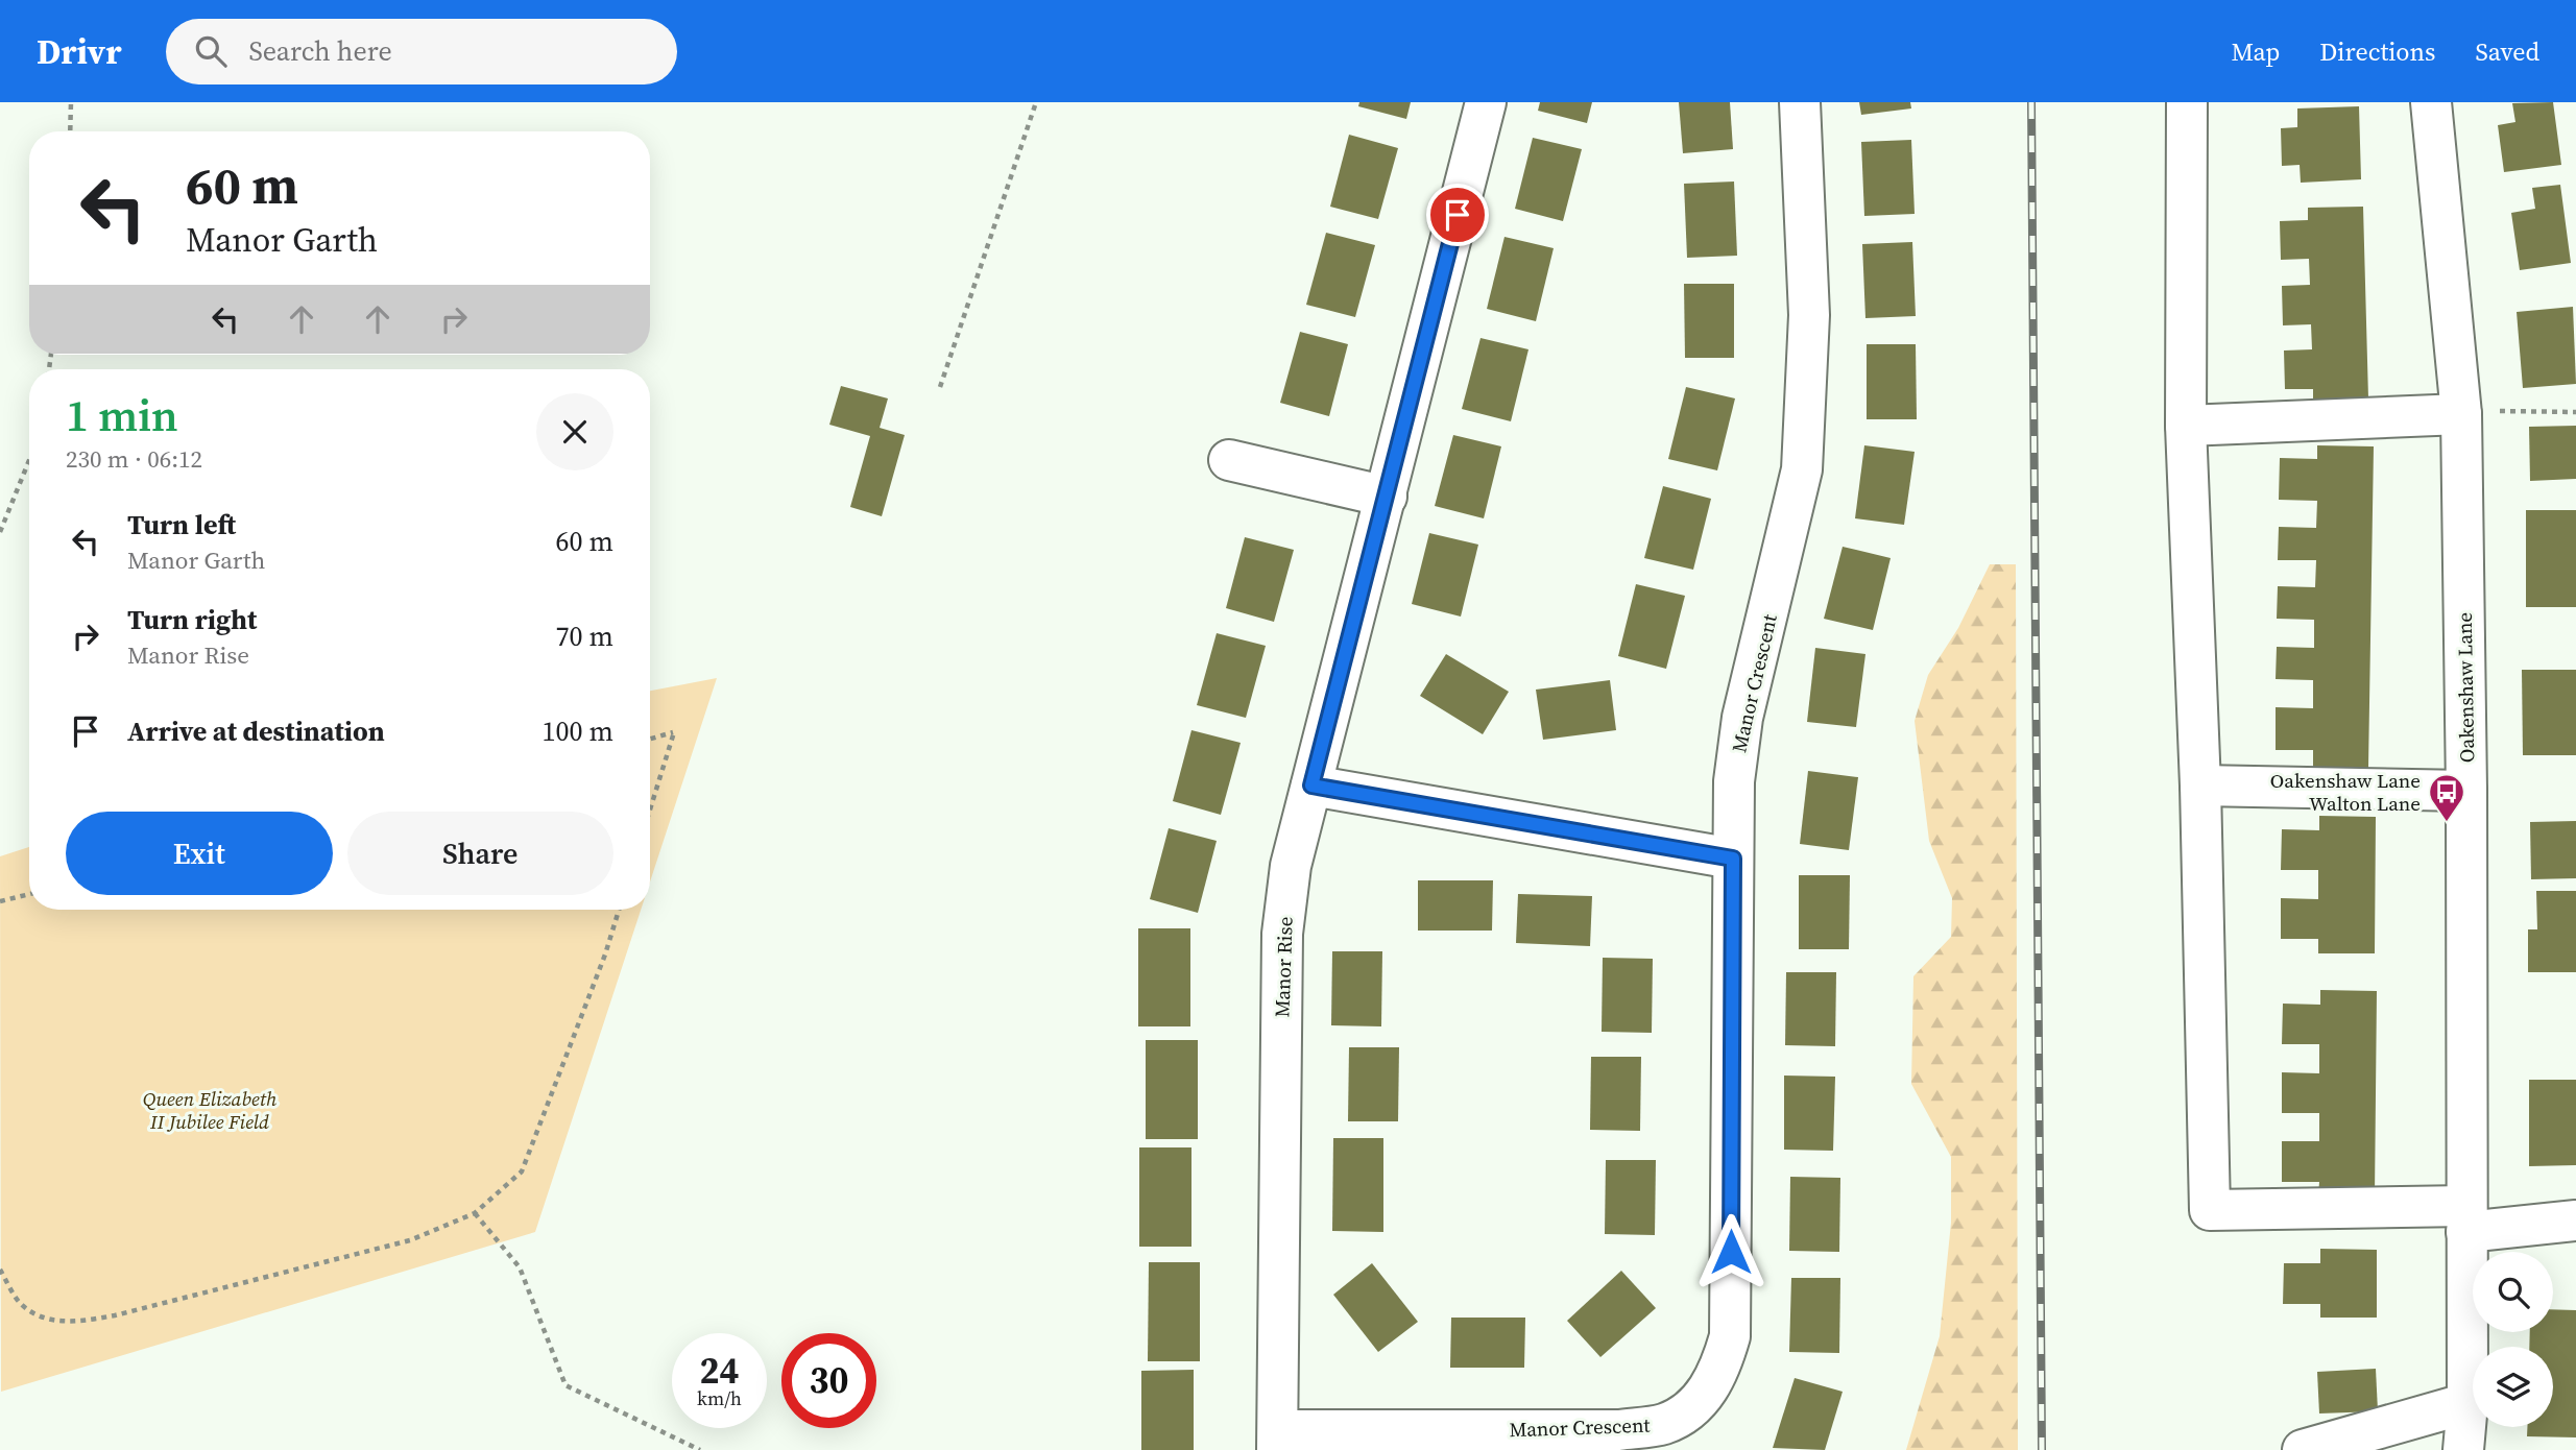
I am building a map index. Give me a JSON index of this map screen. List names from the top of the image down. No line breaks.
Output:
{"streets":{"street":["Manor Crescent","Oakenshaw Lane","Manor Rise"]},"crossings":[["Manor Crescent","Manor Rise"]],"parks":["Queen Elizabeth II Jubilee Field"],"places":{"bus stop":["Oakenshaw Lane Walton Lane"]},"page":{"header":"Drivr","search":"Search here","nav":["Map","Directions","Saved"],"turn":["60 m","Manor Garth"],"heading":["1 min","230 m · 06:12"],"list":[{"name":"Turn left","note":"Manor Garth","value":"60 m"},{"name":"Turn right","note":"Manor Rise","value":"70 m"},{"name":"Arrive at destination","value":"100 m"}],"buttons":["Exit","Share"],"speed":"24 km/h","limit":"30"}}
